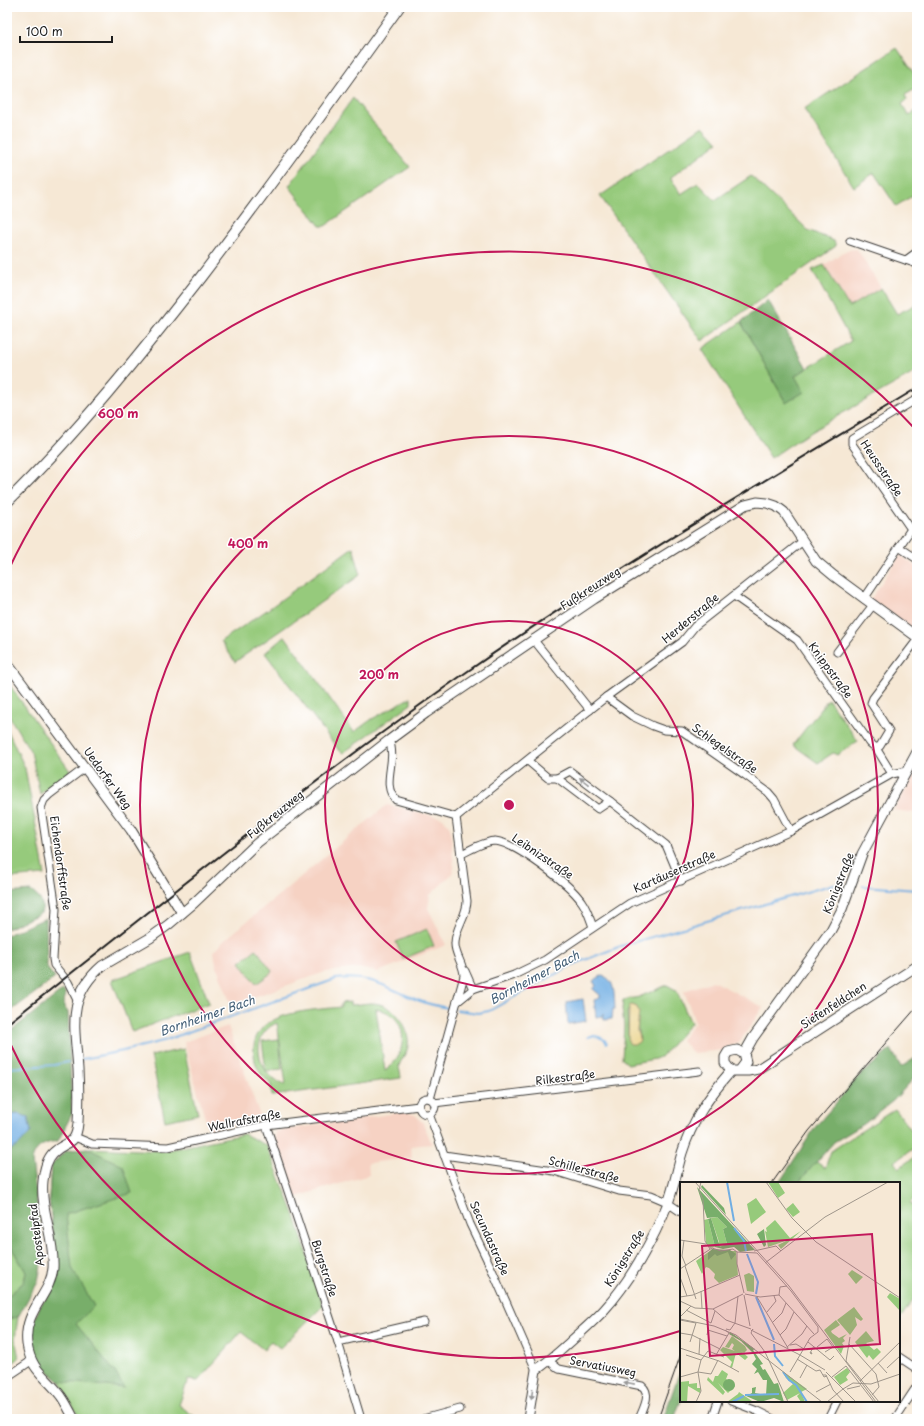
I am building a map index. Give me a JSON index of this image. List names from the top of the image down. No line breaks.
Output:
{"streets":{"street":["Heussstraße","Fußkreuzweg","Herderstraße","Knippstraße","Schlegelstraße","Uedorfer Weg","Leibnizstraße","Eichendorffstraße","Kartäuserstraße","Königstraße","Siefenfeldchen","Rilkestraße","Wallrafstraße","Schillerstraße","Apostelpfad","Secundastraße","Burgstraße","Servatiusweg"]},"crossings":[["Fußkreuzweg","Herderstraße"],["Fußkreuzweg","Uedorfer Weg"],["Herderstraße","Knippstraße"],["Herderstraße","Schlegelstraße"],["Knippstraße","Kartäuserstraße"],["Schlegelstraße","Kartäuserstraße"],["Uedorfer Weg","Eichendorffstraße"],["Leibnizstraße","Kartäuserstraße"],["Kartäuserstraße","Königstraße"],["Königstraße","Siefenfeldchen"],["Königstraße","Schillerstraße"],["Königstraße","Secundastraße"],["Königstraße","Servatiusweg"],["Rilkestraße","Wallrafstraße"],["Rilkestraße","Secundastraße"],["Wallrafstraße","Apostelpfad"],["Wallrafstraße","Secundastraße"],["Wallrafstraße","Burgstraße"],["Schillerstraße","Secundastraße"]],"one_way":["Servatiusweg"],"water":["Bornheimer Bach"],"scale_bar":"100 m","rings":["600 m","400 m","200 m"]}
